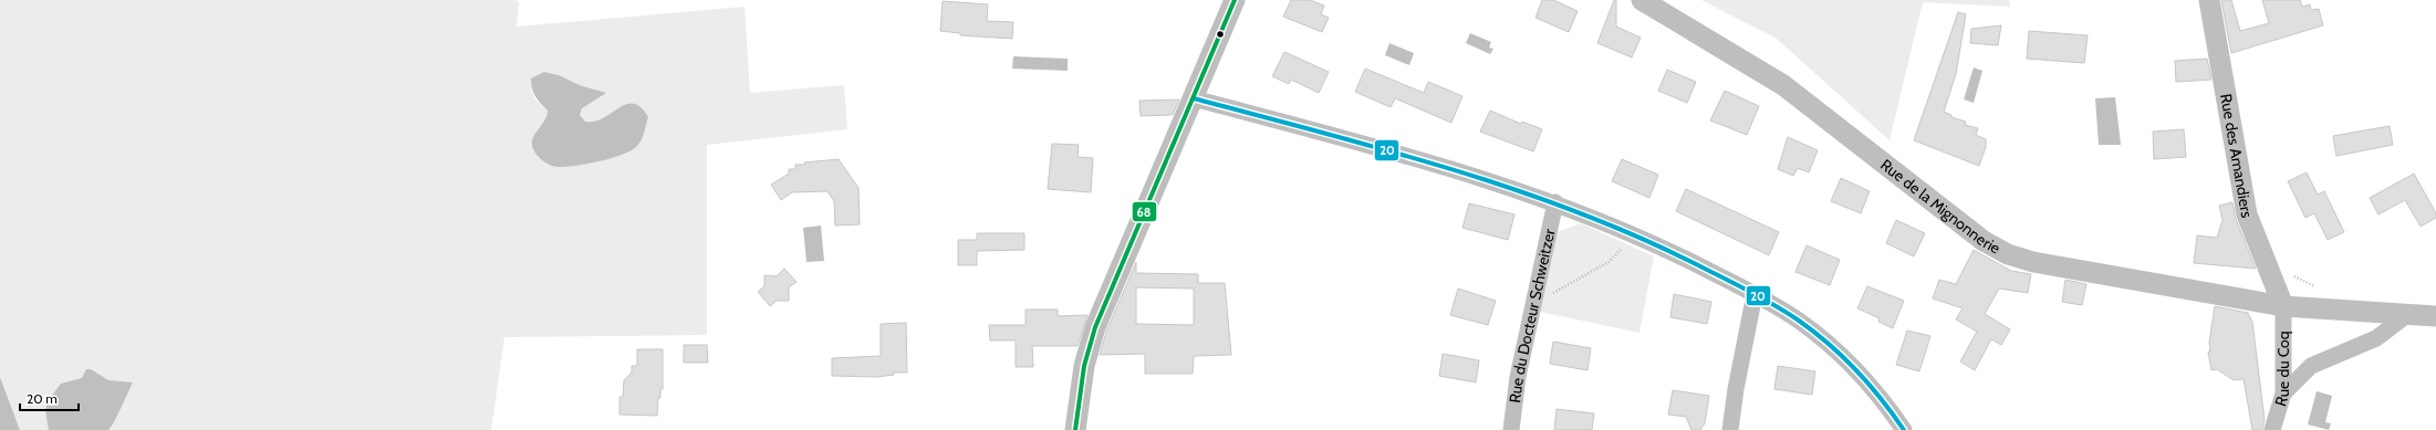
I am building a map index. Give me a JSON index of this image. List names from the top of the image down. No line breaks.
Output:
{"streets":{"street":["Rue des Amandiers","Rue de la Mignonnerie","Rue du Docteur Schweitzer","Rue du Coq"]},"crossings":[["Rue des Amandiers","Rue de la Mignonnerie"],["Rue des Amandiers","Rue du Coq"],["Rue de la Mignonnerie","Rue du Coq"]],"lines":["transit line 68","transit line 20"],"scale_bar":"20 m"}
